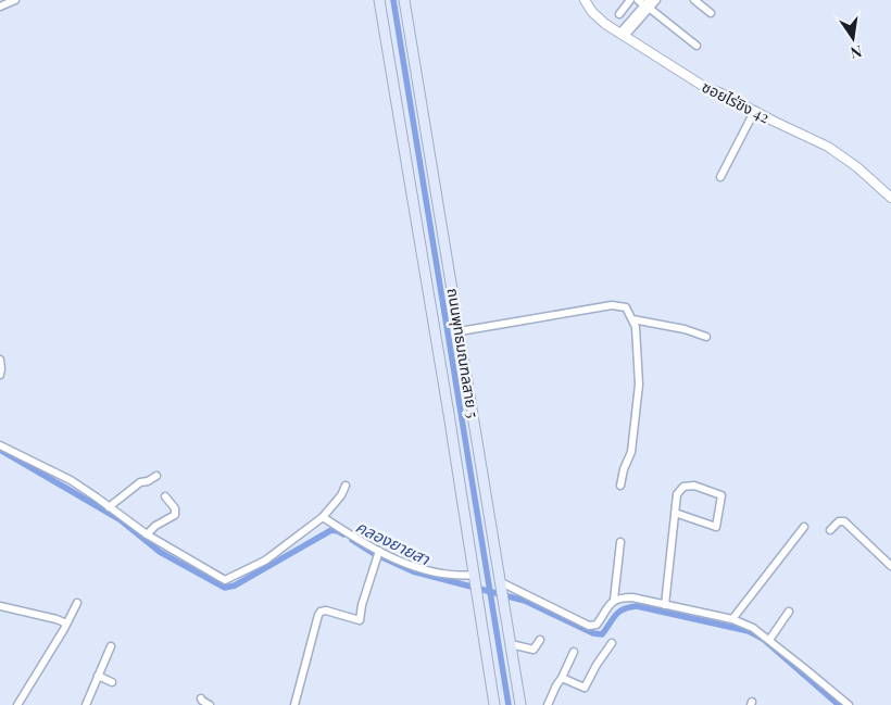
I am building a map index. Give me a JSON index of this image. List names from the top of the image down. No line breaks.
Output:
{"streets":{"main road":["ถนนพุทธมณฑลสาย 5"],"street":["ซอยไร่ขิง 42"]},"water":["คลองยายสา"],"north":"bottom"}
